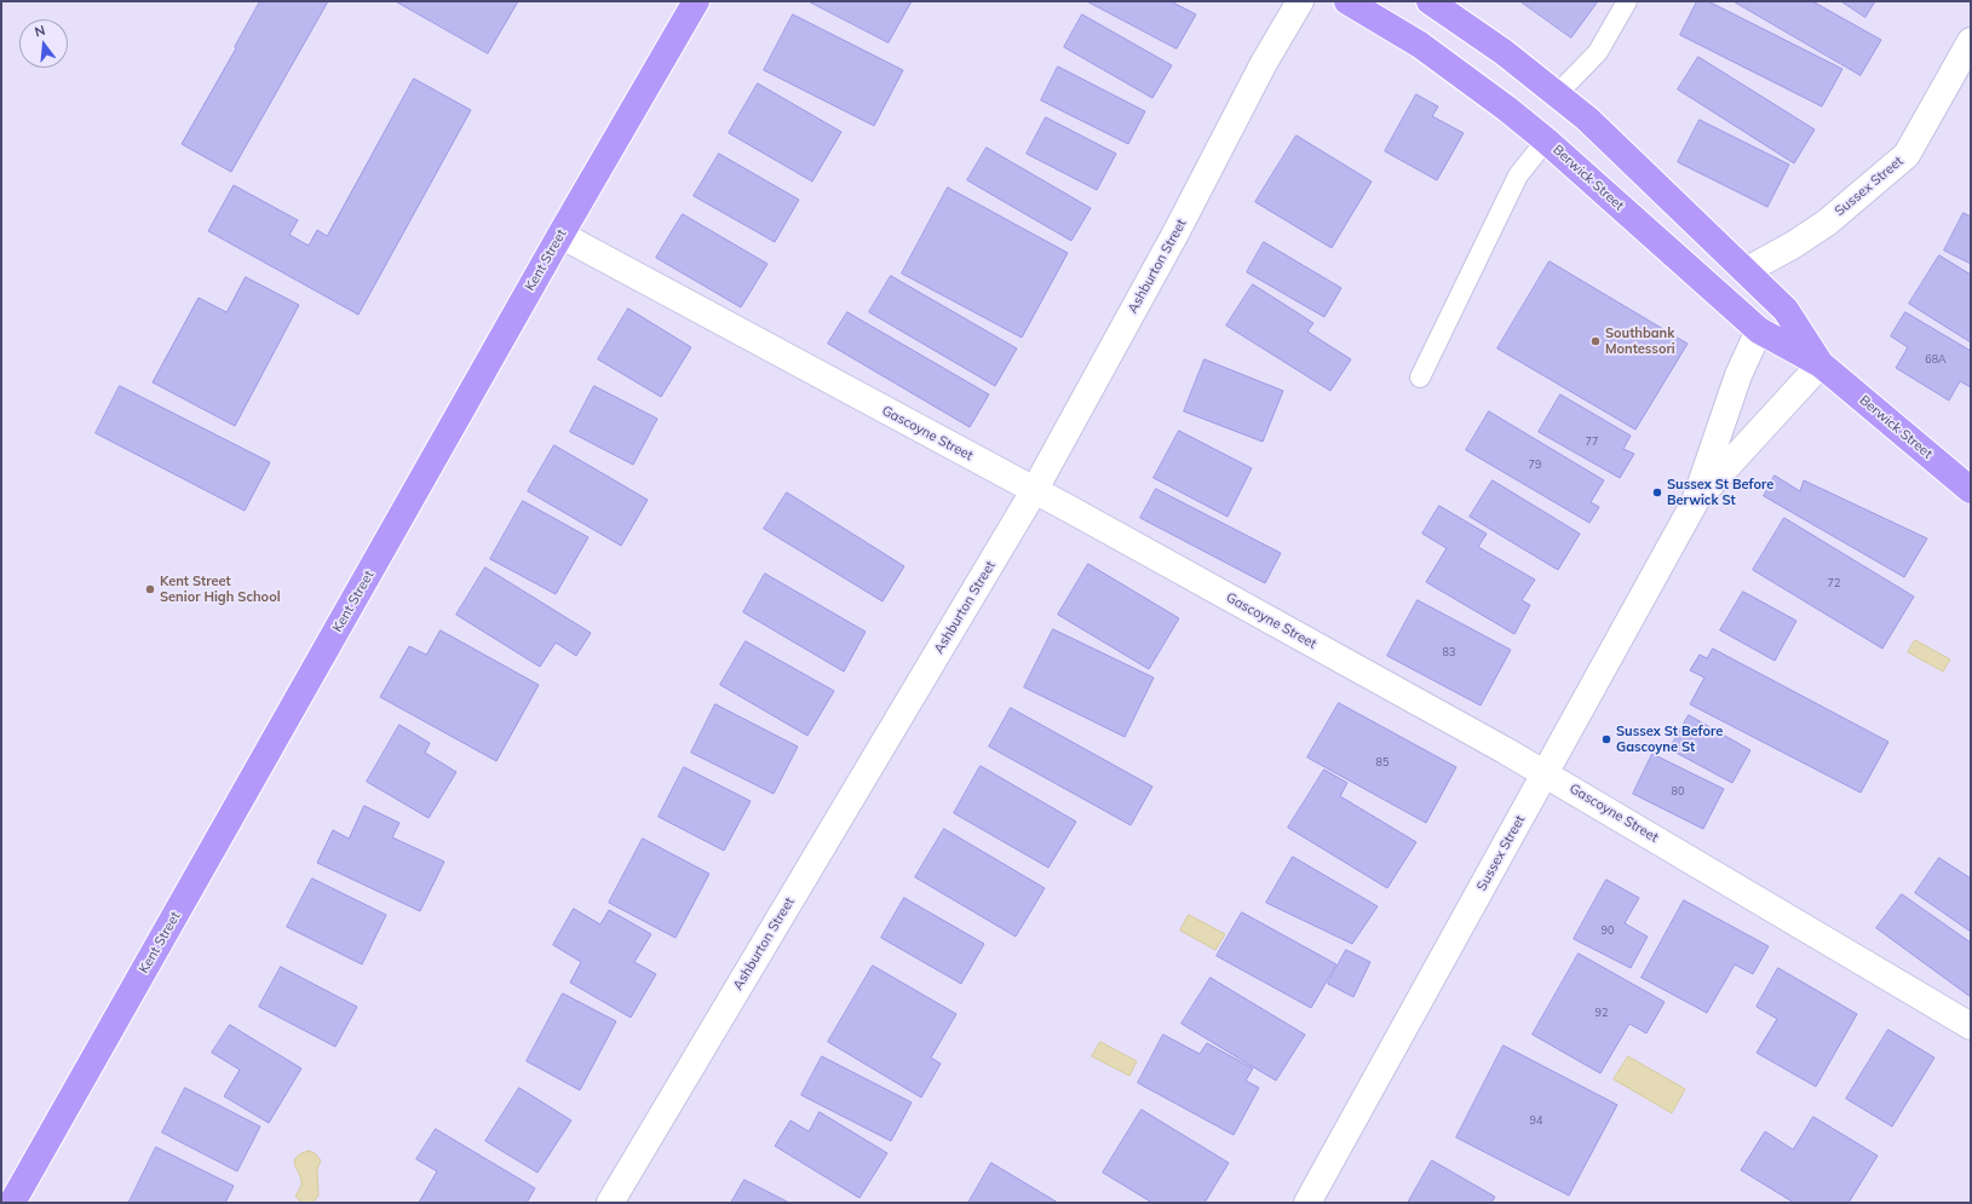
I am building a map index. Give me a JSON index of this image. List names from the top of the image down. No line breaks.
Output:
{"streets":{"main road":["Berwick Street","Kent Street"],"street":["Sussex Street","Ashburton Street","Gascoyne Street"]},"crossings":[["Berwick Street","Sussex Street"],["Sussex Street","Gascoyne Street"],["Kent Street","Gascoyne Street"],["Ashburton Street","Gascoyne Street"]],"places":["Southbank Montessori","Sussex St Before Berwick St","Kent Street Senior High School","Sussex St Before Gascoyne St"],"house_numbers":["68A","77","79","72","83","85","80","90","92","94"],"north":"top"}
